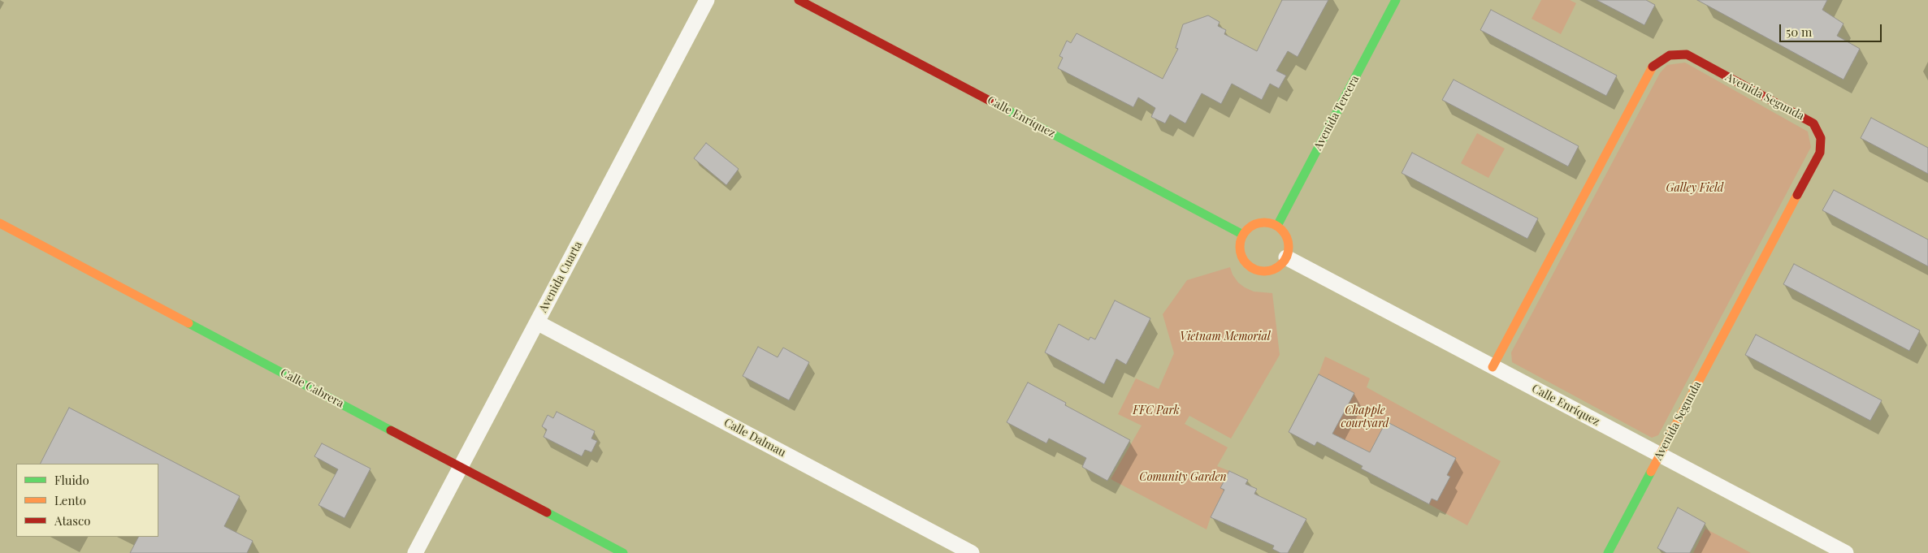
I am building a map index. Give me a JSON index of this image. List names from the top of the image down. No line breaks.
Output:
{"streets":{"street":["Avenida Segunda","Avenida Tercera","Calle Enríquez","Avenida Cuarta","Calle Cabrera","Calle Dalmau"]},"crossings":[["Avenida Segunda","Calle Enríquez"],["Avenida Tercera","Calle Enríquez"],["Avenida Cuarta","Calle Cabrera"],["Avenida Cuarta","Calle Dalmau"]],"parks":["Galley Field","Vietnam Memorial","FFC Park","Chapple courtyard","Comunity Garden"],"legend":["Fluido","Lento","Atasco"],"scale_bar":"50 m"}
